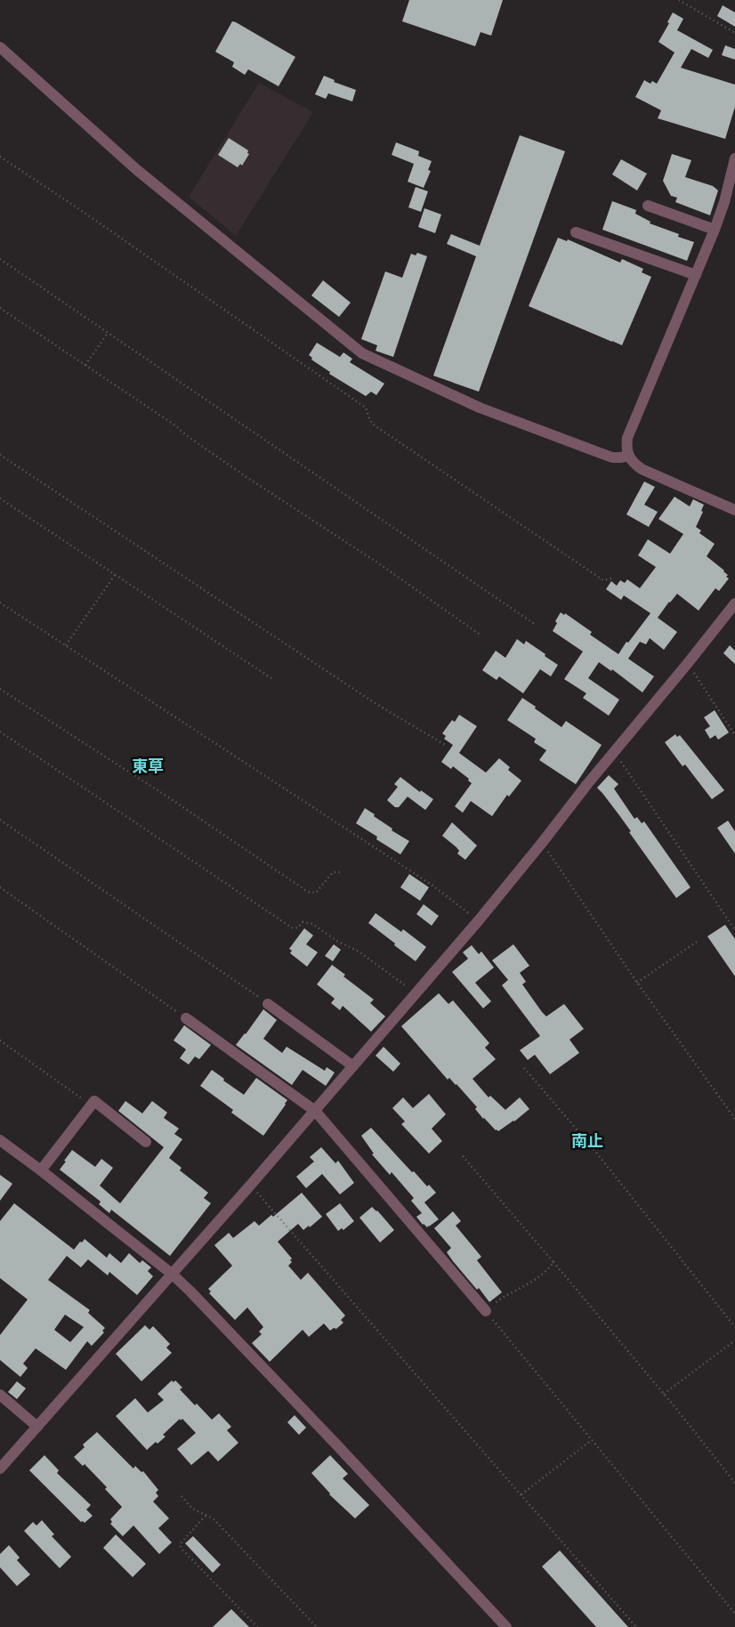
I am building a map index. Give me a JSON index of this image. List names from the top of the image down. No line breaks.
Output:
{"districts":["東草","南止"]}
